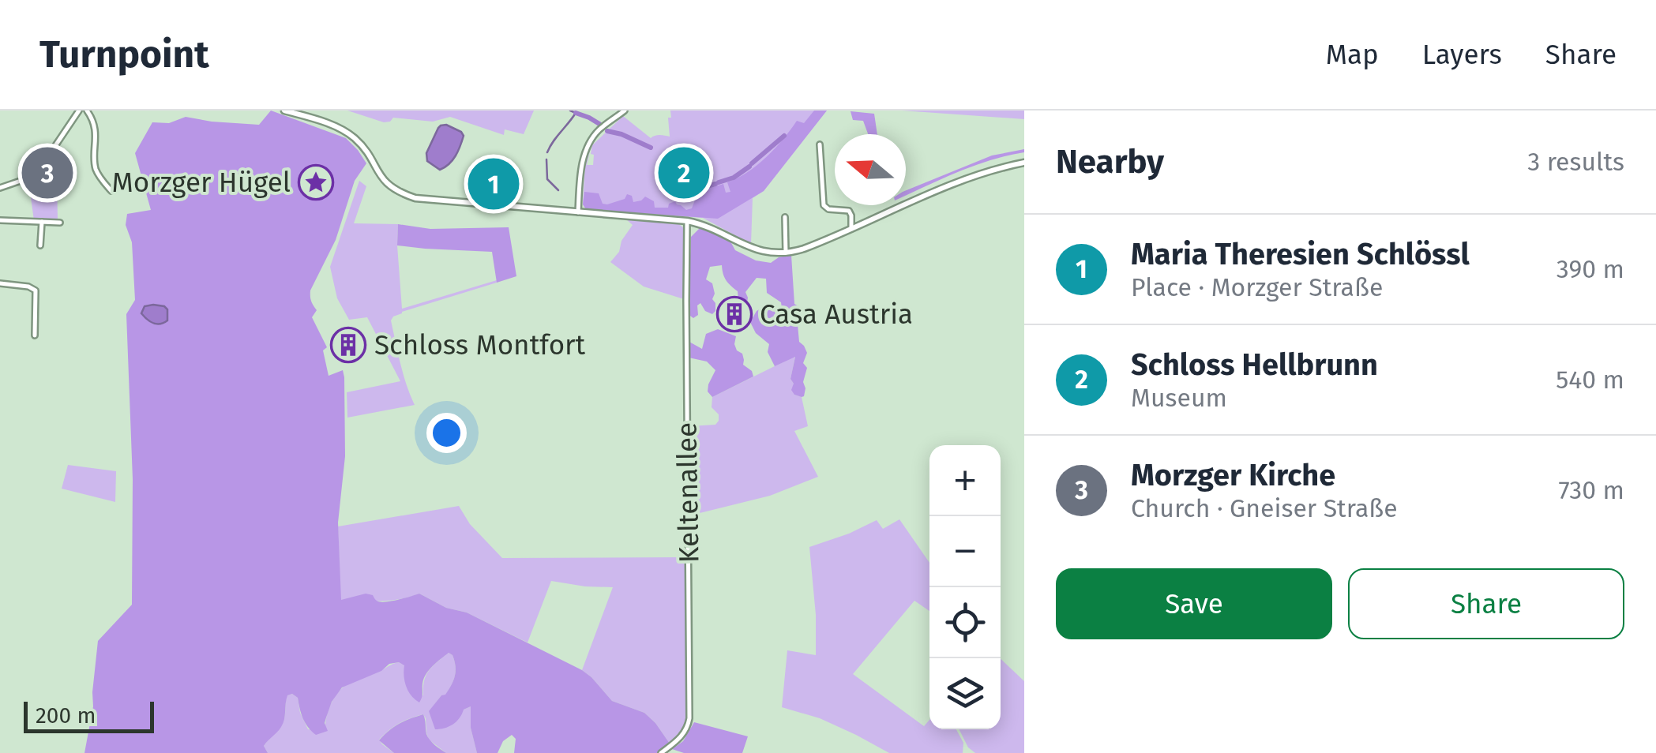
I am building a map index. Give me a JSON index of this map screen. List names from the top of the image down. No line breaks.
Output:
{"streets":{"street":["Keltenallee"]},"places":{"place":["Morzger Hügel"],"building":["Casa Austria","Schloss Montfort"]},"scale_bar":"200 m","north":"left","page":{"header":"Turnpoint","nav":["Map","Layers","Share"],"heading":["Nearby","3 results"],"pins":["2","3","1"],"list":[{"mark":"1","name":"Maria Theresien Schlössl","note":"Place · Morzger Straße","value":"390 m"},{"mark":"2","name":"Schloss Hellbrunn","note":"Museum","value":"540 m"},{"mark":"3","name":"Morzger Kirche","note":"Church · Gneiser Straße","value":"730 m"}],"map_buttons":["+","−"],"buttons":["Save","Share"],"scale":"200 m"}}
